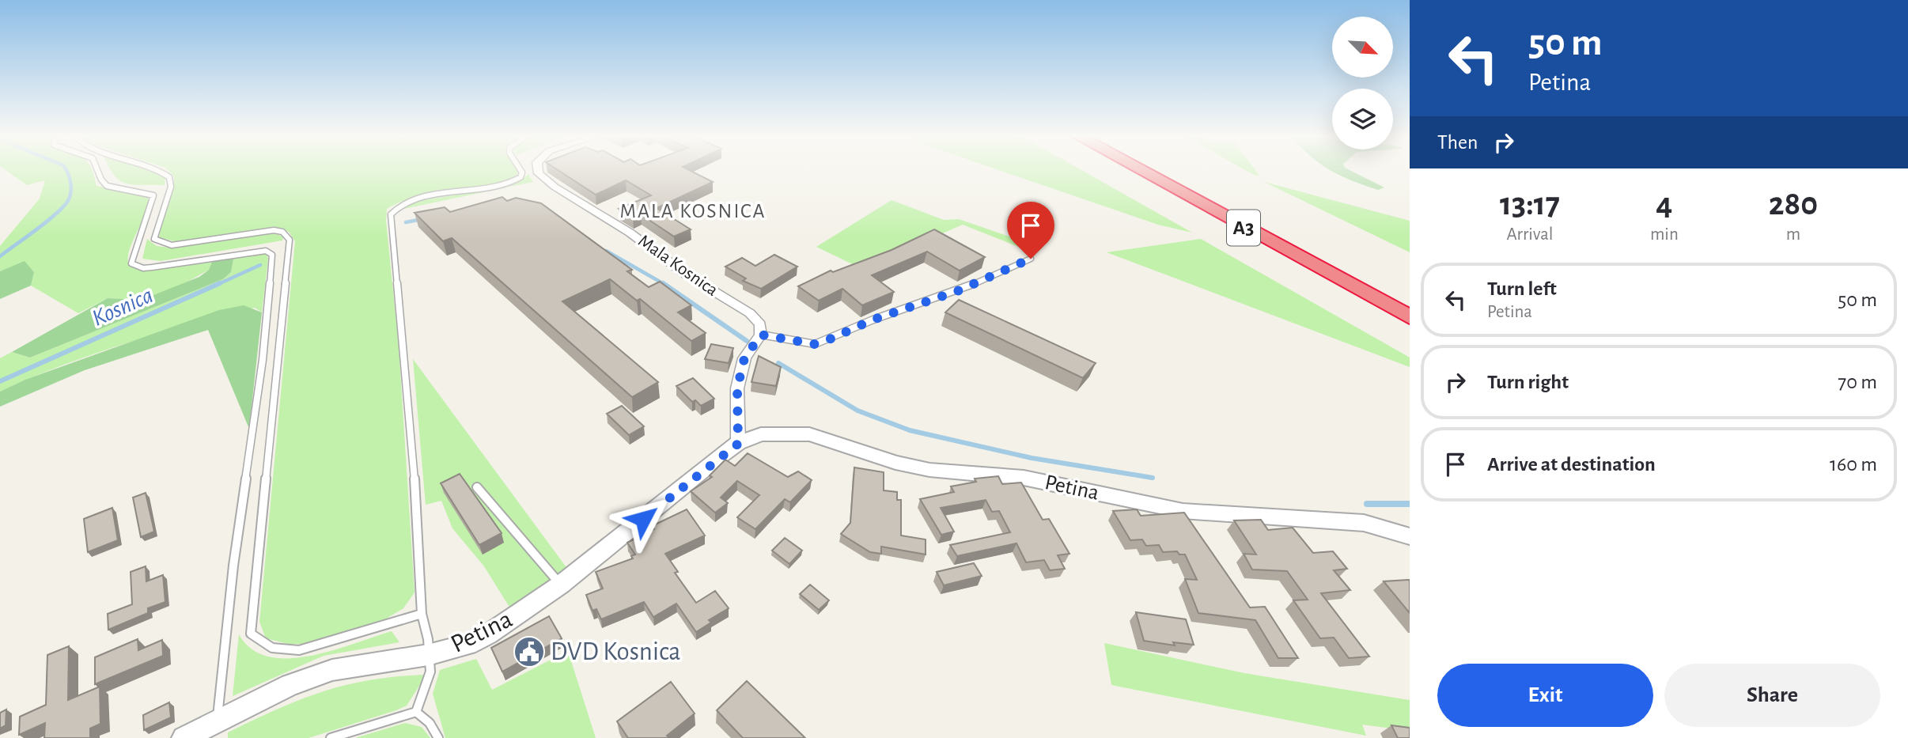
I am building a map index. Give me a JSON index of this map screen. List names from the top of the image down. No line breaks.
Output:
{"streets":{"highway":["A3"],"street":["Mala Kosnica","Petina"]},"districts":["MALA KOSNICA"],"water":["Kosnica"],"places":{"public building":["DVD Kosnica"]},"north":"bottom right","page":{"turn":["50 m","Petina"],"then":"Then","eta":["13:17","Arrival","4","min","280","m"],"list":[{"name":"Turn left","note":"Petina","value":"50 m"},{"name":"Turn right","value":"70 m"},{"name":"Arrive at destination","value":"160 m"}],"buttons":["Exit","Share"]}}
